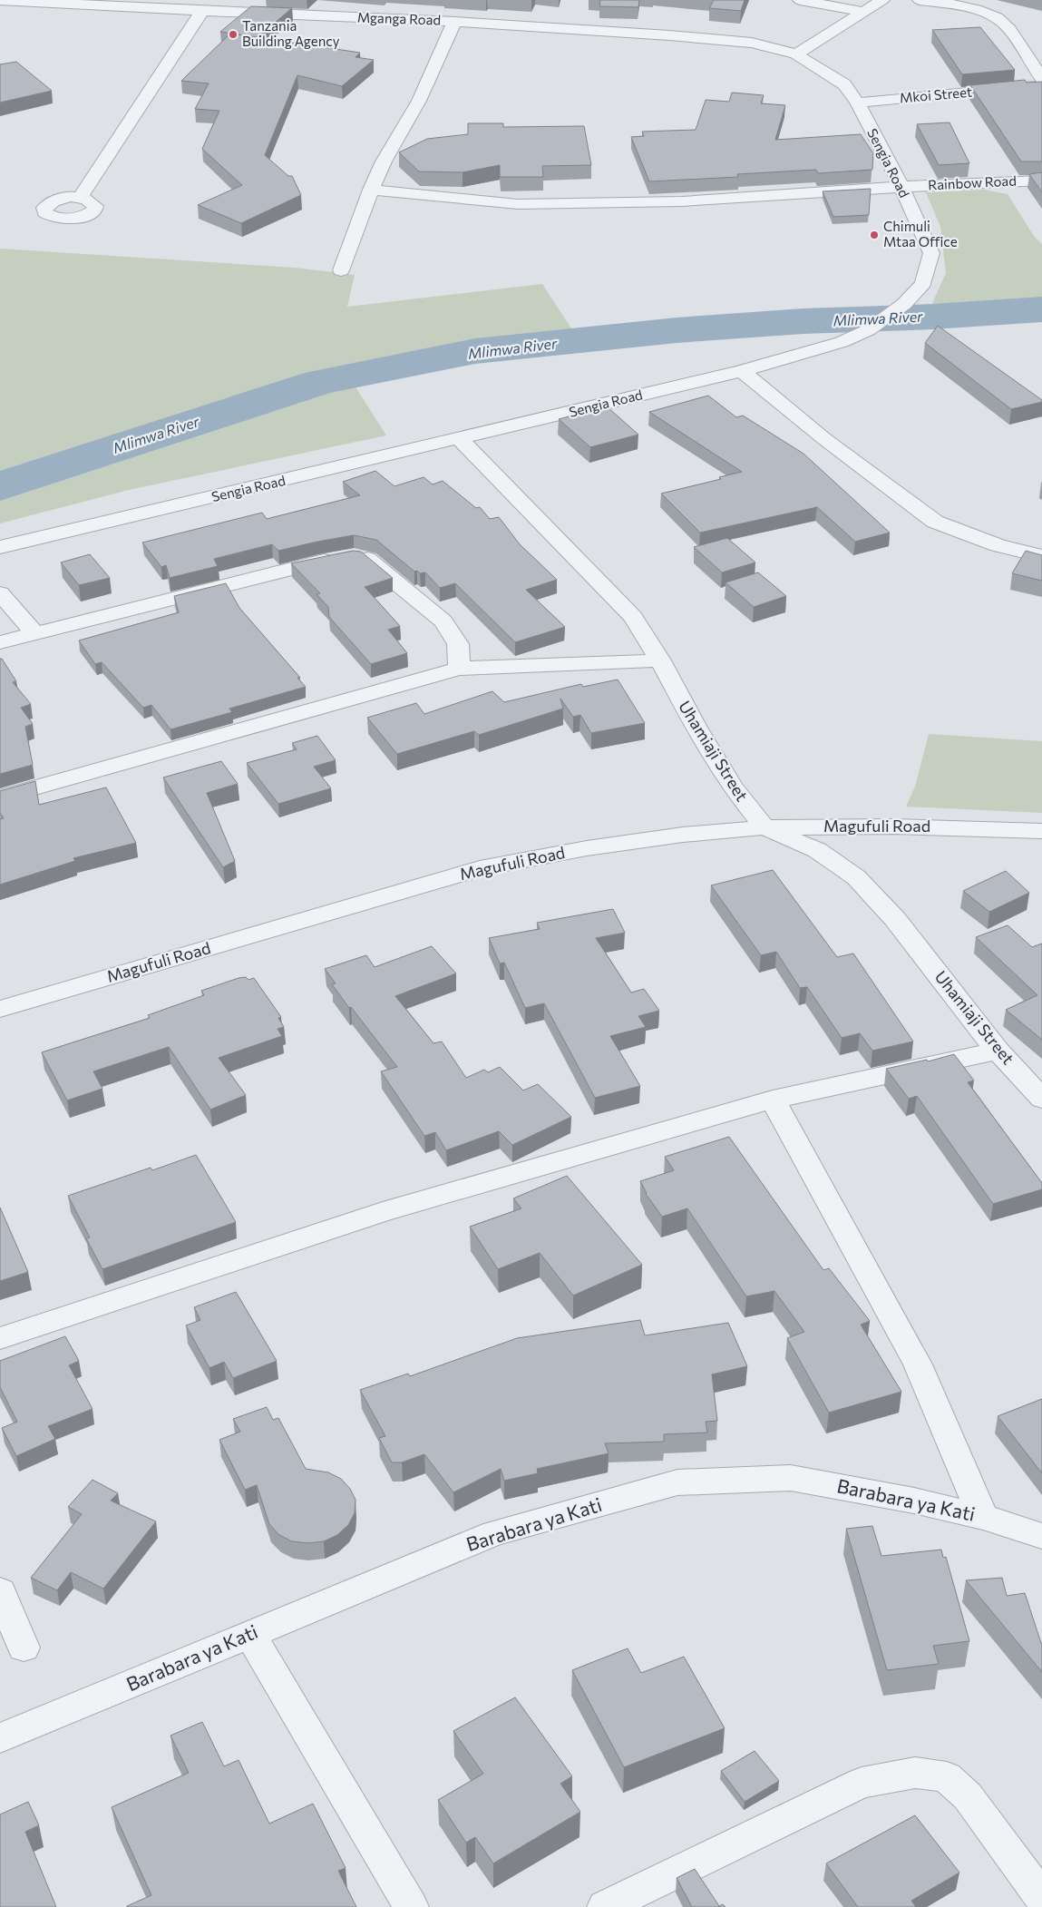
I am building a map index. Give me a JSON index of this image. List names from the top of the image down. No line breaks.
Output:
{"streets":{"street":["Mganga Road","Mkoi Street","Sengia Road","Rainbow Road","Uhamiaji Street","Magufuli Road","Barabara ya Kati"]},"crossings":[["Mganga Road","Sengia Road"],["Mkoi Street","Sengia Road"],["Sengia Road","Rainbow Road"],["Sengia Road","Uhamiaji Street"],["Uhamiaji Street","Magufuli Road"]],"water":["Mlimwa River"],"places":["Tanzania Building Agency","Chimuli Mtaa Office"]}
